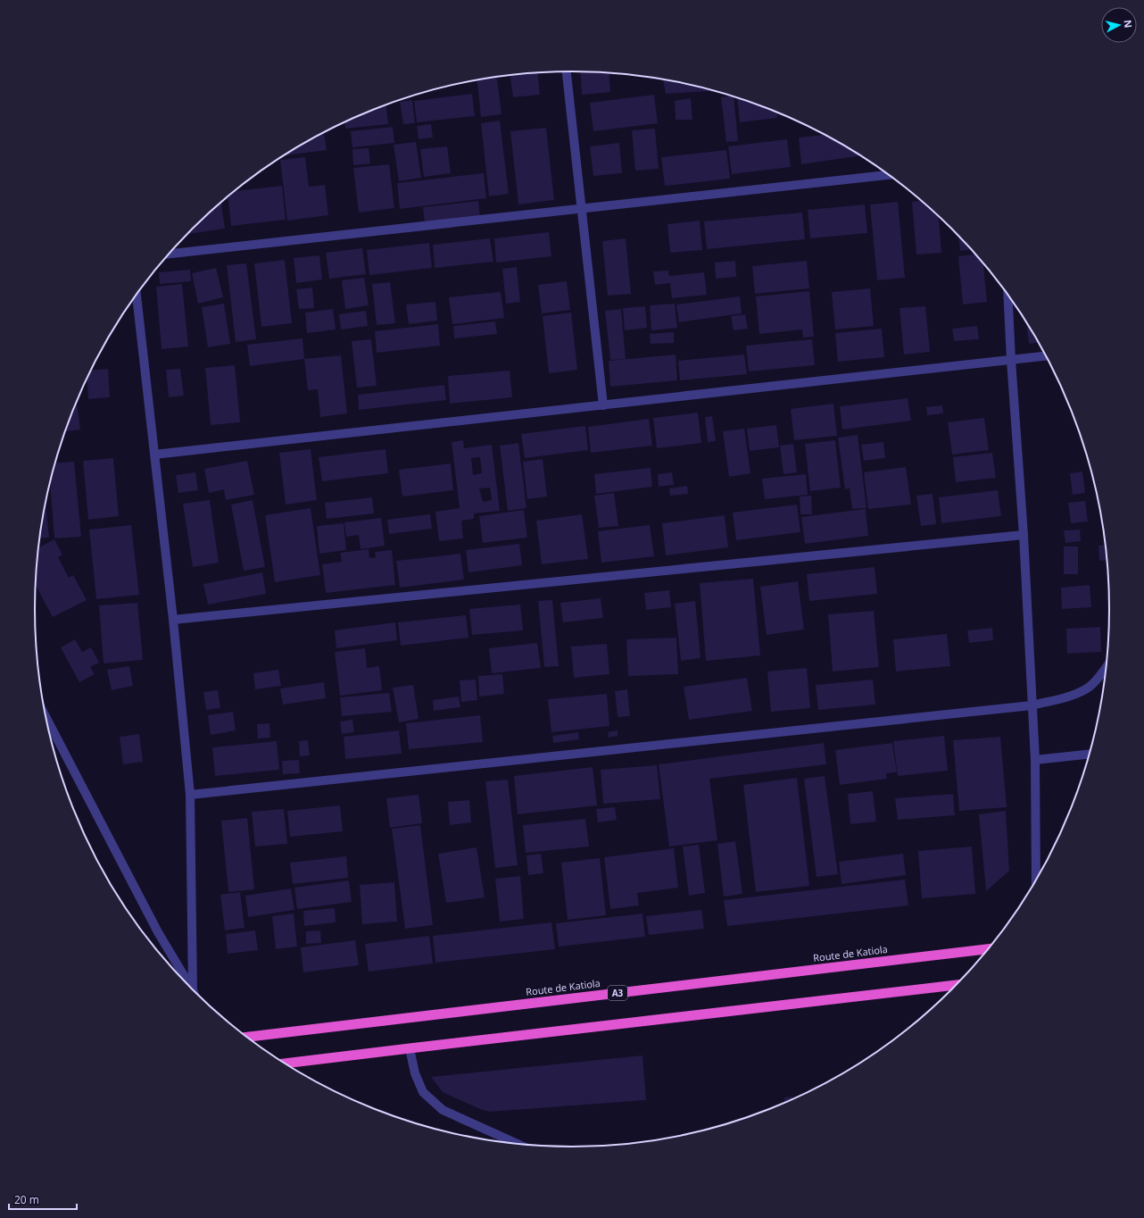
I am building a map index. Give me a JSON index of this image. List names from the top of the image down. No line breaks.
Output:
{"streets":{"highway":["Route de Katiola","A3"]},"scale_bar":"20 m","north":"right"}
